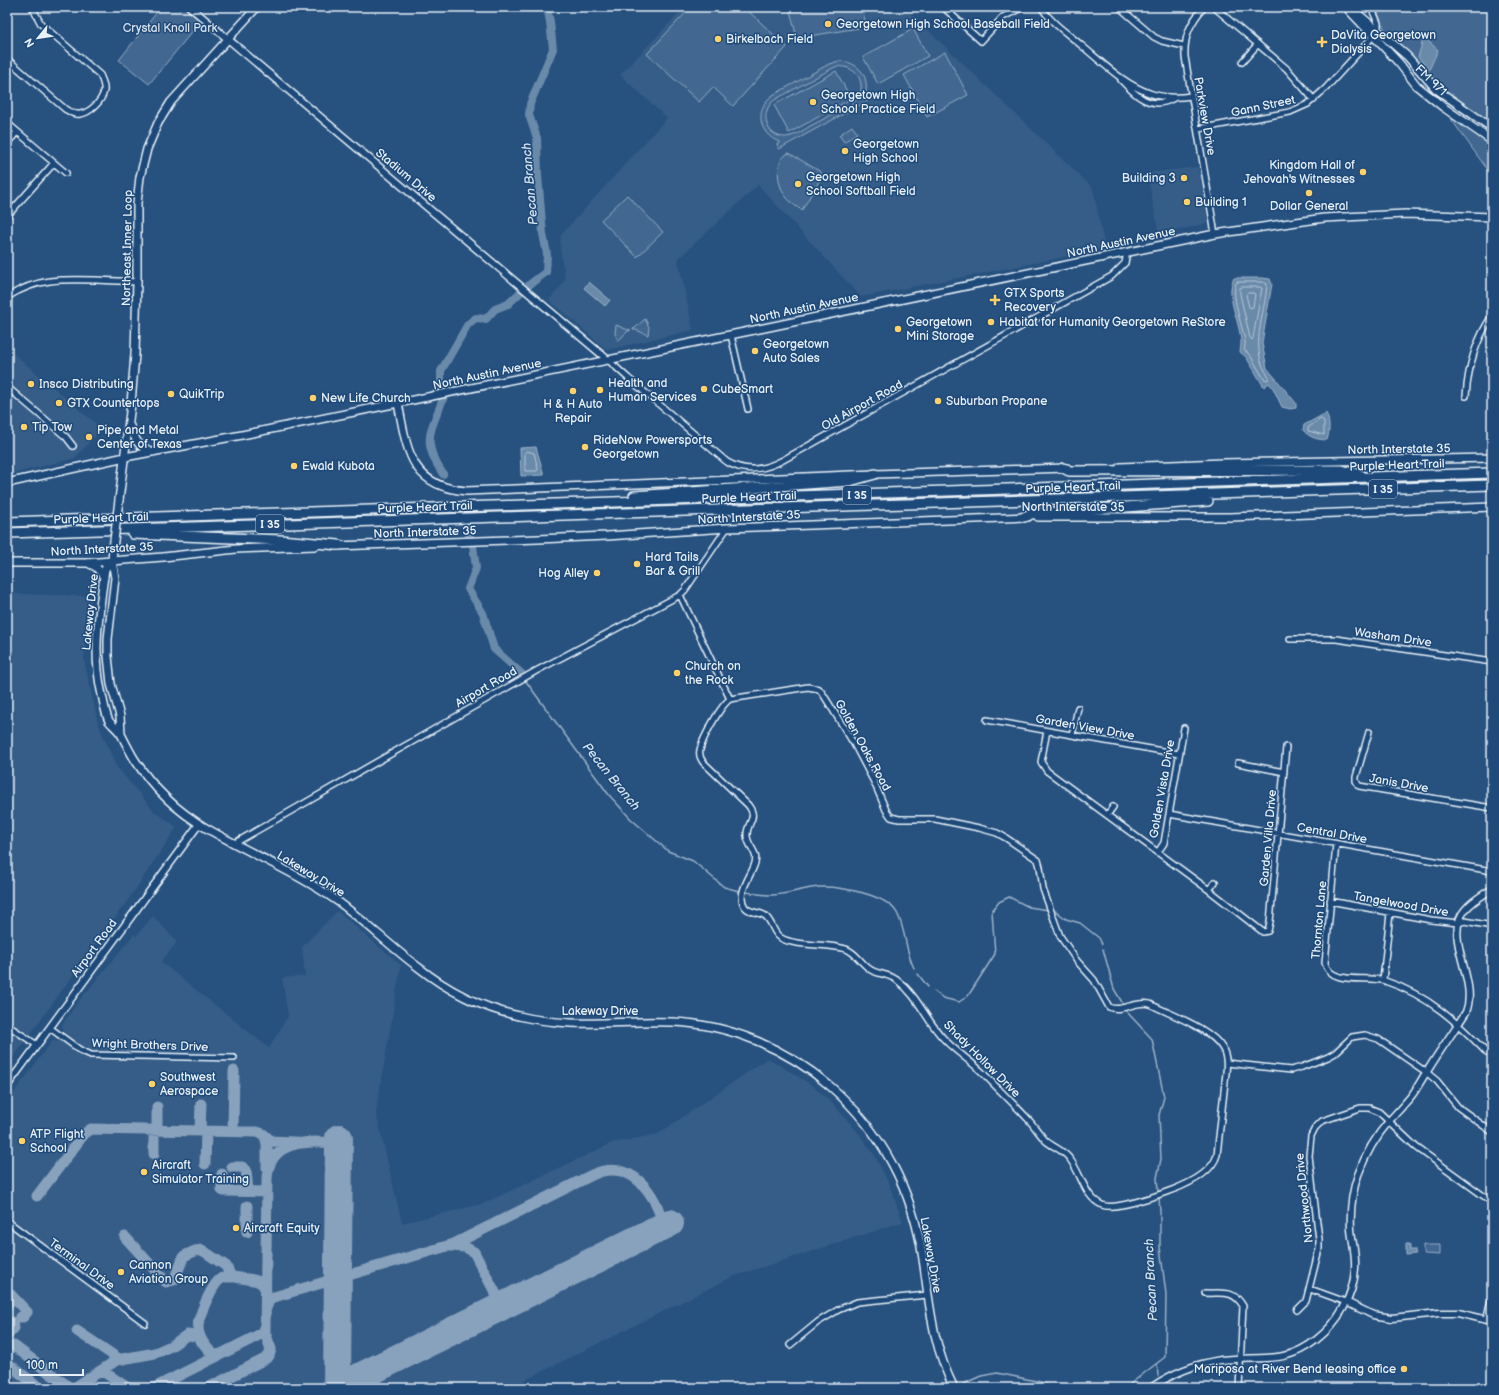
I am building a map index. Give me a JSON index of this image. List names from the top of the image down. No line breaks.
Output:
{"streets":{"highway":["Purple Heart Trail","I 35"],"main road":["FM 971","North Austin Avenue","Northeast Inner Loop","North Interstate 35","Lakeway Drive"],"street":["Gann Street","Parkview Drive","Stadium Drive","Old Airport Road","Washam Drive","Airport Road","Garden View Drive","Golden Oaks Road","Janis Drive","Golden Vista Drive","Central Drive","Garden Villa Drive","Tangelwood Drive","Thornton Lane","Wright Brothers Drive","Shady Hollow Drive","Northwood Drive","Terminal Drive"]},"crossings":[["FM 971","Gann Street"],["Gann Street","Parkview Drive"],["Parkview Drive","North Austin Avenue"],["Stadium Drive","North Austin Avenue"],["Stadium Drive","Northeast Inner Loop"],["Stadium Drive","Old Airport Road"],["North Austin Avenue","Northeast Inner Loop"],["North Austin Avenue","Old Airport Road"],["North Austin Avenue","North Interstate 35"],["North Austin Avenue","Lakeway Drive"],["Northeast Inner Loop","Lakeway Drive"],["North Interstate 35","Lakeway Drive"],["North Interstate 35","Airport Road"],["Lakeway Drive","Airport Road"],["Airport Road","Wright Brothers Drive"],["Garden View Drive","Golden Vista Drive"],["Golden Oaks Road","Shady Hollow Drive"],["Golden Vista Drive","Central Drive"],["Central Drive","Garden Villa Drive"],["Central Drive","Thornton Lane"],["Tangelwood Drive","Thornton Lane"]],"water":["Pecan Branch"],"parks":["Crystal Knoll Park"],"places":{"other":["Georgetown High School Baseball Field","Birkelbach Field","Georgetown High School Practice Field","Georgetown High School","Kingdom Hall of Jehovah's Witnesses","Building 3","Georgetown High School Softball Field","Dollar General","Building 1","Habitat for Humanity Georgetown ReStore","Georgetown Mini Storage","Georgetown Auto Sales","Insco Distributing","CubeSmart","Health and Human Services","H & H Auto Repair","QuikTrip","New Life Church","Suburban Propane","GTX Countertops","Tip Tow","Pipe and Metal Center of Texas","RideNow Powersports Georgetown","Ewald Kubota","Hard Tails Bar & Grill","Hog Alley","Church on the Rock","Southwest Aerospace","ATP Flight School","Aircraft Simulator Training","Aircraft Equity","Cannon Aviation Group","Mariposa at River Bend leasing office"],"health":["DaVita Georgetown Dialysis","GTX Sports Recovery"]},"scale_bar":"100 m","north":"bottom left"}
